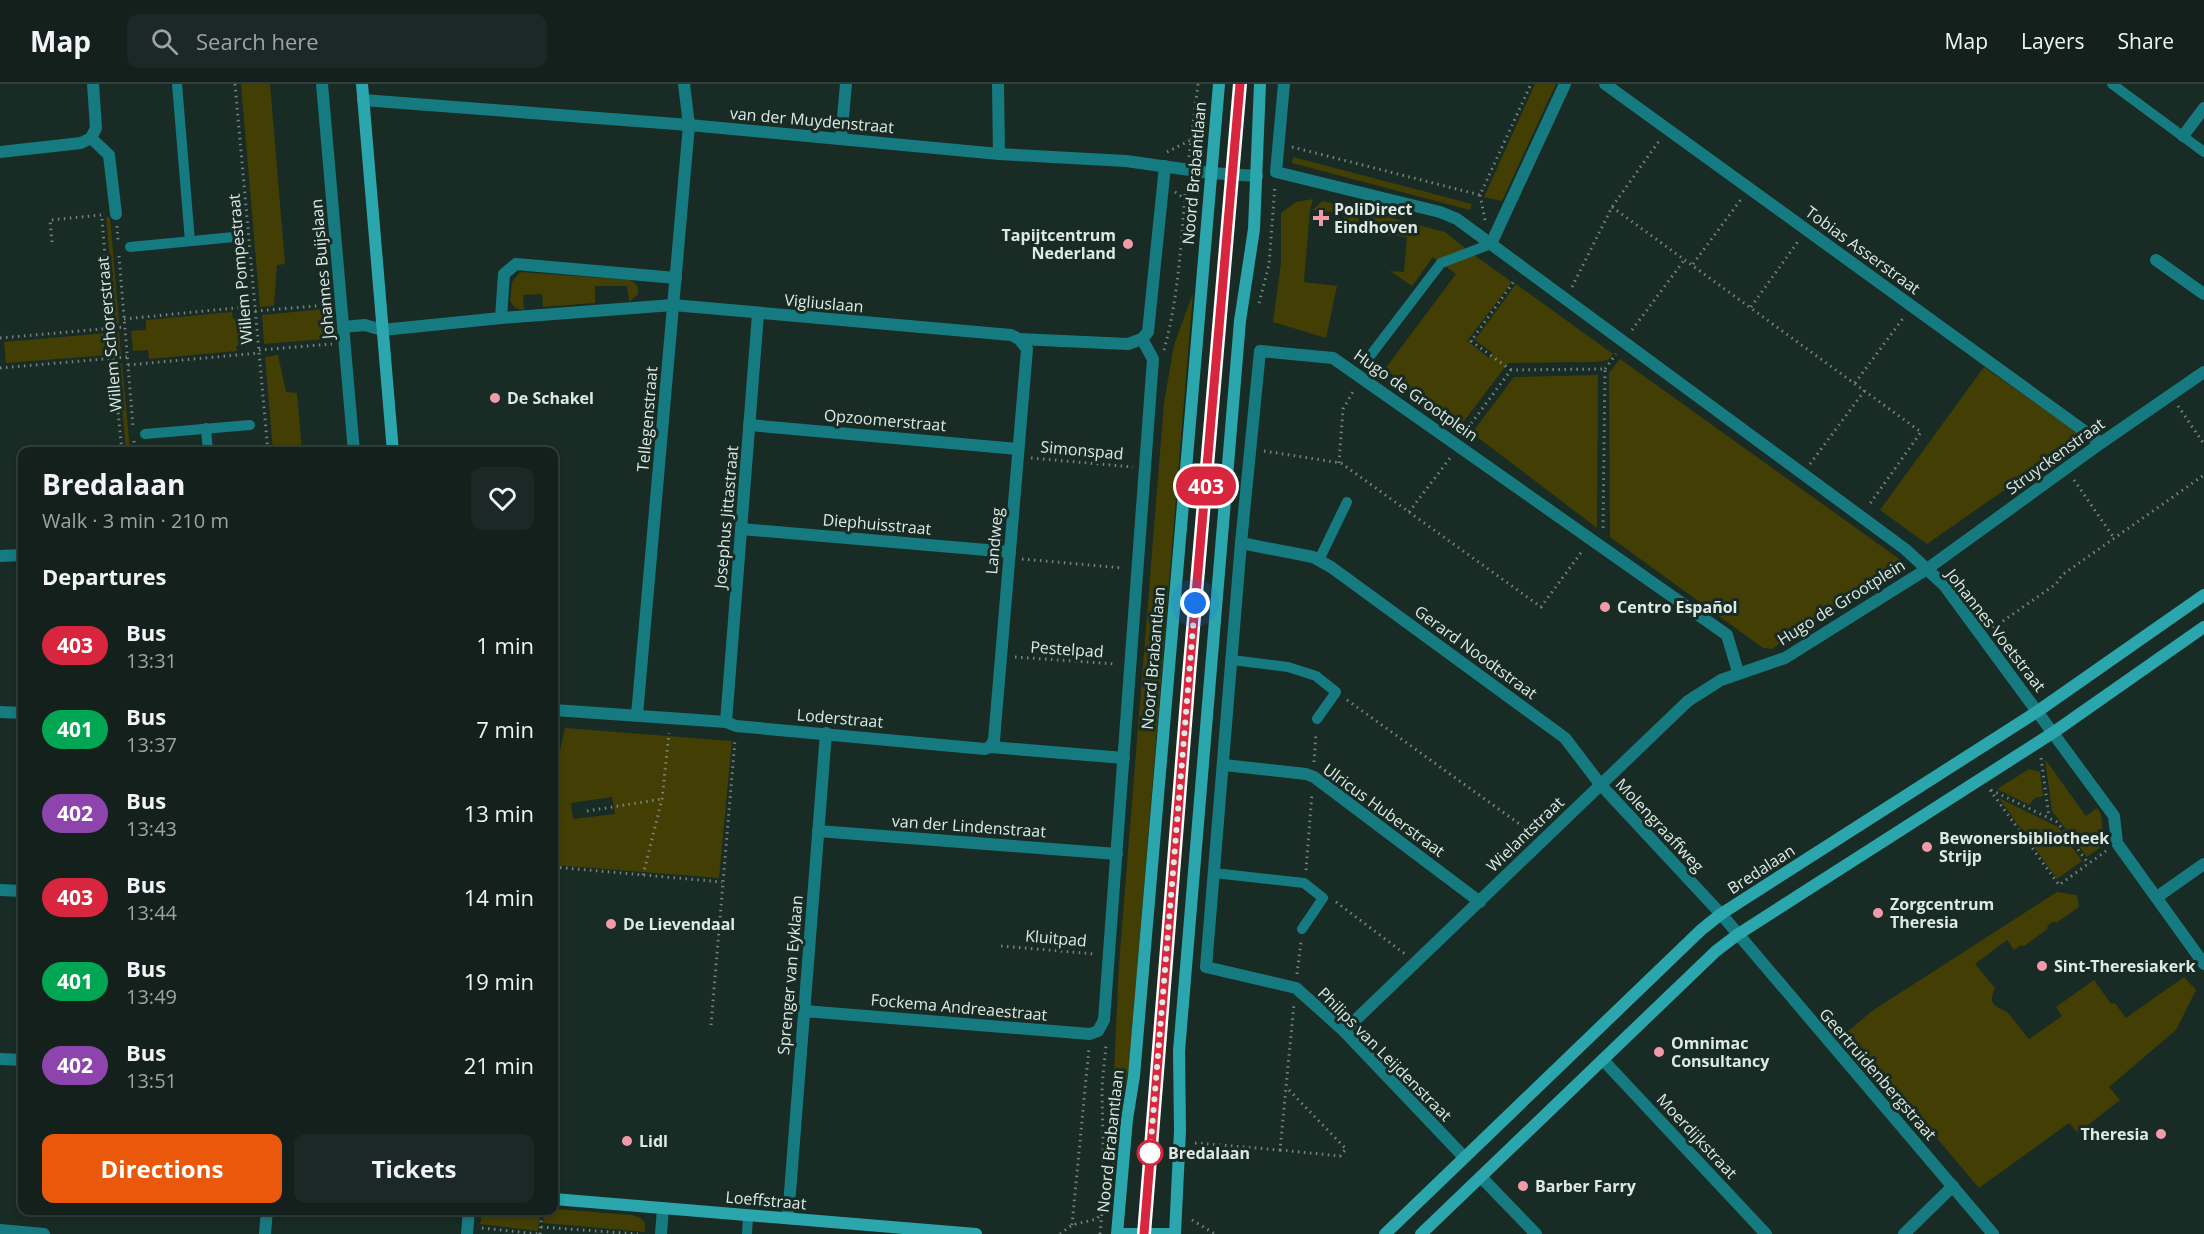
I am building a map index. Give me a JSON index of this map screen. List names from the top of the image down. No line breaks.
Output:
{"streets":{"street":["van der Muydenstraat","Noord Brabantlaan","Tobias Asserstraat","Johannes Buijslaan","Vigliuslaan","Hugo de Grootplein","Tellegenstraat","Opzoomerstraat","Struyckenstraat","Josephus Jittastraat","Diephuisstraat","Landweg","Johannes Voetstraat","Gerard Noodtstraat","Loderstraat","Ulricus Huberstraat","Molengraaffweg","van der Lindenstraat","Wielantstraat","Bredalaan","Sprenger van Eyklaan","Fockema Andreaestraat","Philips van Leijdenstraat","Geertruidenbergstraat","Moerdijkstraat","Loeffstraat"],"path":["Willem Pompestraat","Willem Schorerstraat","Simonspad","Pestelpad","Kluitpad"]},"crossings":[["van der Muydenstraat","Noord Brabantlaan"],["van der Muydenstraat","Tellegenstraat"],["Noord Brabantlaan","Vigliuslaan"],["Noord Brabantlaan","Simonspad"],["Noord Brabantlaan","Pestelpad"],["Noord Brabantlaan","Loderstraat"],["Noord Brabantlaan","van der Lindenstraat"],["Noord Brabantlaan","Kluitpad"],["Noord Brabantlaan","Fockema Andreaestraat"],["Tobias Asserstraat","Struyckenstraat"],["Johannes Buijslaan","Vigliuslaan"],["Vigliuslaan","Tellegenstraat"],["Vigliuslaan","Josephus Jittastraat"],["Vigliuslaan","Landweg"],["Hugo de Grootplein","Struyckenstraat"],["Hugo de Grootplein","Johannes Voetstraat"],["Hugo de Grootplein","Wielantstraat"],["Tellegenstraat","Loderstraat"],["Opzoomerstraat","Simonspad"],["Opzoomerstraat","Josephus Jittastraat"],["Opzoomerstraat","Landweg"],["Simonspad","Landweg"],["Struyckenstraat","Johannes Voetstraat"],["Josephus Jittastraat","Diephuisstraat"],["Josephus Jittastraat","Loderstraat"],["Diephuisstraat","Landweg"],["Landweg","Pestelpad"],["Landweg","Loderstraat"],["Johannes Voetstraat","Bredalaan"],["Gerard Noodtstraat","Molengraaffweg"],["Gerard Noodtstraat","Wielantstraat"],["Loderstraat","Sprenger van Eyklaan"],["Ulricus Huberstraat","Wielantstraat"],["Molengraaffweg","Wielantstraat"],["Molengraaffweg","Bredalaan"],["Molengraaffweg","Geertruidenbergstraat"],["van der Lindenstraat","Sprenger van Eyklaan"],["Wielantstraat","Philips van Leijdenstraat"],["Bredalaan","Philips van Leijdenstraat"],["Sprenger van Eyklaan","Fockema Andreaestraat"],["Sprenger van Eyklaan","Loeffstraat"]],"places":{"health":["PoliDirect Eindhoven"],"other":["Tapijtcentrum Nederland","De Schakel","Centro Español","Bewonersbibliotheek Strijp","Zorgcentrum Theresia","De Lievendaal","Sint-Theresiakerk","Omnimac Consultancy","Theresia","Lidl","Bredalaan","Barber Farry"]},"lines":["bus line 403"],"page":{"header":"Map","search":"Search here","nav":["Map","Layers","Share"],"on_map":"403","heading":[["Bredalaan","Walk · 3 min · 210 m"],"Departures"],"list":[{"mark":"403","name":"Bus","note":"13:31","value":"1 min"},{"mark":"401","name":"Bus","note":"13:37","value":"7 min"},{"mark":"402","name":"Bus","note":"13:43","value":"13 min"},{"mark":"403","name":"Bus","note":"13:44","value":"14 min"},{"mark":"401","name":"Bus","note":"13:49","value":"19 min"},{"mark":"402","name":"Bus","note":"13:51","value":"21 min"}],"buttons":["Directions","Tickets"]}}
